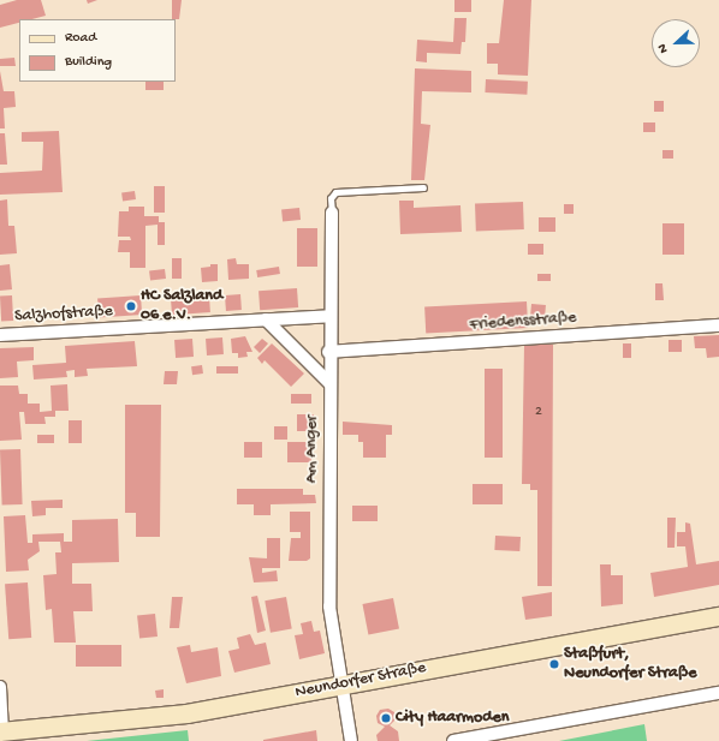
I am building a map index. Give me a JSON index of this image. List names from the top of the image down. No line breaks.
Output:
{"streets":{"main road":["Neundorfer Straße"],"street":["Salzhofstraße","Friedensstraße","Am Anger"]},"crossings":[["Salzhofstraße","Am Anger"],["Friedensstraße","Am Anger"],["Am Anger","Neundorfer Straße"]],"places":["HC Salzland 06 e.V.","Staßfurt, Neundorfer Straße","City Haarmoden"],"house_numbers":["2"],"legend":["Road","Building"],"north":"left"}
